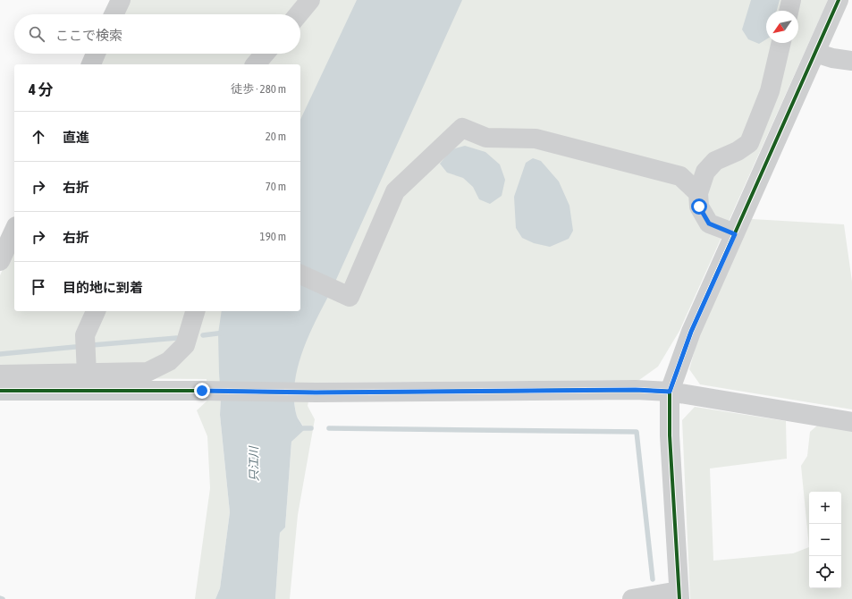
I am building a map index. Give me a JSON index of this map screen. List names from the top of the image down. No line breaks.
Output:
{"water":["只江川"],"north":"bottom left","page":{"search":"ここで検索","heading":["4 分","徒歩 · 280 m"],"list":[["直進","20 m"],["右折","70 m"],["右折","190 m"],"目的地に到着"],"map_buttons":["+","−"]}}
